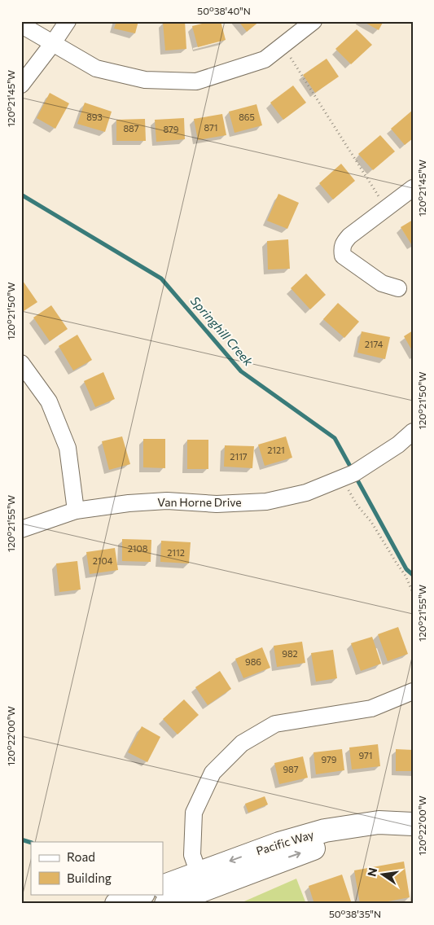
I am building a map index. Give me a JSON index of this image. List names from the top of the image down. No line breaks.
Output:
{"streets":{"main road":["Pacific Way"],"street":["Van Horne Drive"]},"water":["Springhill Creek"],"house_numbers":["893","865","871","887","879","2174","2121","2117","2108","2112","2104","982","986","971","979","987"],"legend":["Road","Building"],"north":"left","coordinates":["50°38'40\"N","120°21'45\"W","120°21'50\"W","120°21'55\"W","120°22'00\"W","50°38'35\"N"]}
